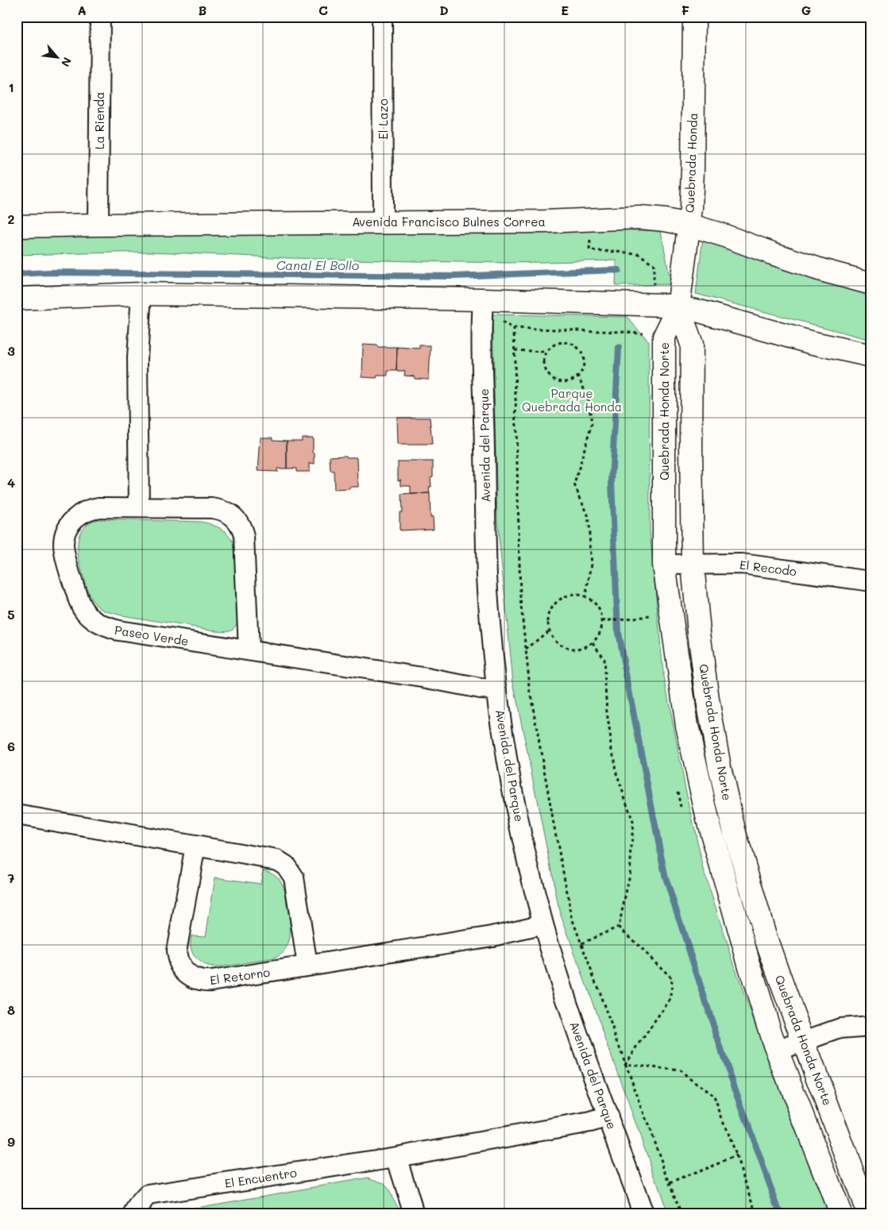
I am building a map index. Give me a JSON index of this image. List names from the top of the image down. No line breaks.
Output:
{"streets":{"street":["El Lazo","La Rienda","Quebrada Honda","Avenida Francisco Bulnes Correa","Quebrada Honda Norte","Avenida del Parque","El Recodo","Paseo Verde","El Retorno","El Encuentro"]},"crossings":[["El Lazo","Avenida Francisco Bulnes Correa"],["La Rienda","Avenida Francisco Bulnes Correa"],["Quebrada Honda","Avenida Francisco Bulnes Correa"],["Quebrada Honda","Quebrada Honda Norte"],["Quebrada Honda Norte","El Recodo"],["Avenida del Parque","Paseo Verde"],["Avenida del Parque","El Retorno"],["Avenida del Parque","El Encuentro"]],"water":["Canal El Bollo"],"parks":["Parque Quebrada Honda"],"north":"bottom right","grid":{"columns":["A","B","C","D","E","F","G"],"rows":["1","2","3","4","5","6","7","8","9"]}}
